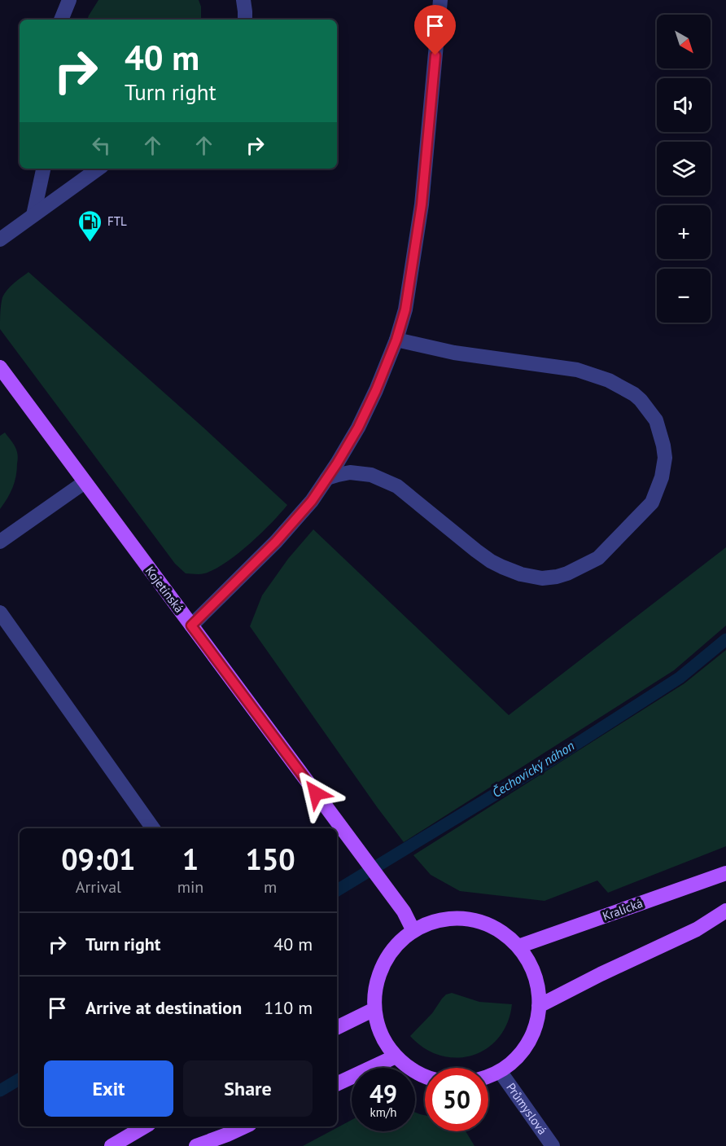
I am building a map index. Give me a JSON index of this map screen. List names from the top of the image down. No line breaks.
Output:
{"streets":{"main road":["Kojetínská","Kralická"],"street":["Průmyslová"]},"water":["Čechovický náhon"],"places":{"fuel station":["FTL"]},"north":"bottom right","page":{"map_buttons":["+","−"],"turn":["40 m","Turn right"],"eta":["09:01","Arrival","1","min","150","m"],"list":[{"name":"Turn right","value":"40 m"},{"name":"Arrive at destination","value":"110 m"}],"buttons":["Exit","Share"],"speed":"49 km/h","limit":"50"}}
